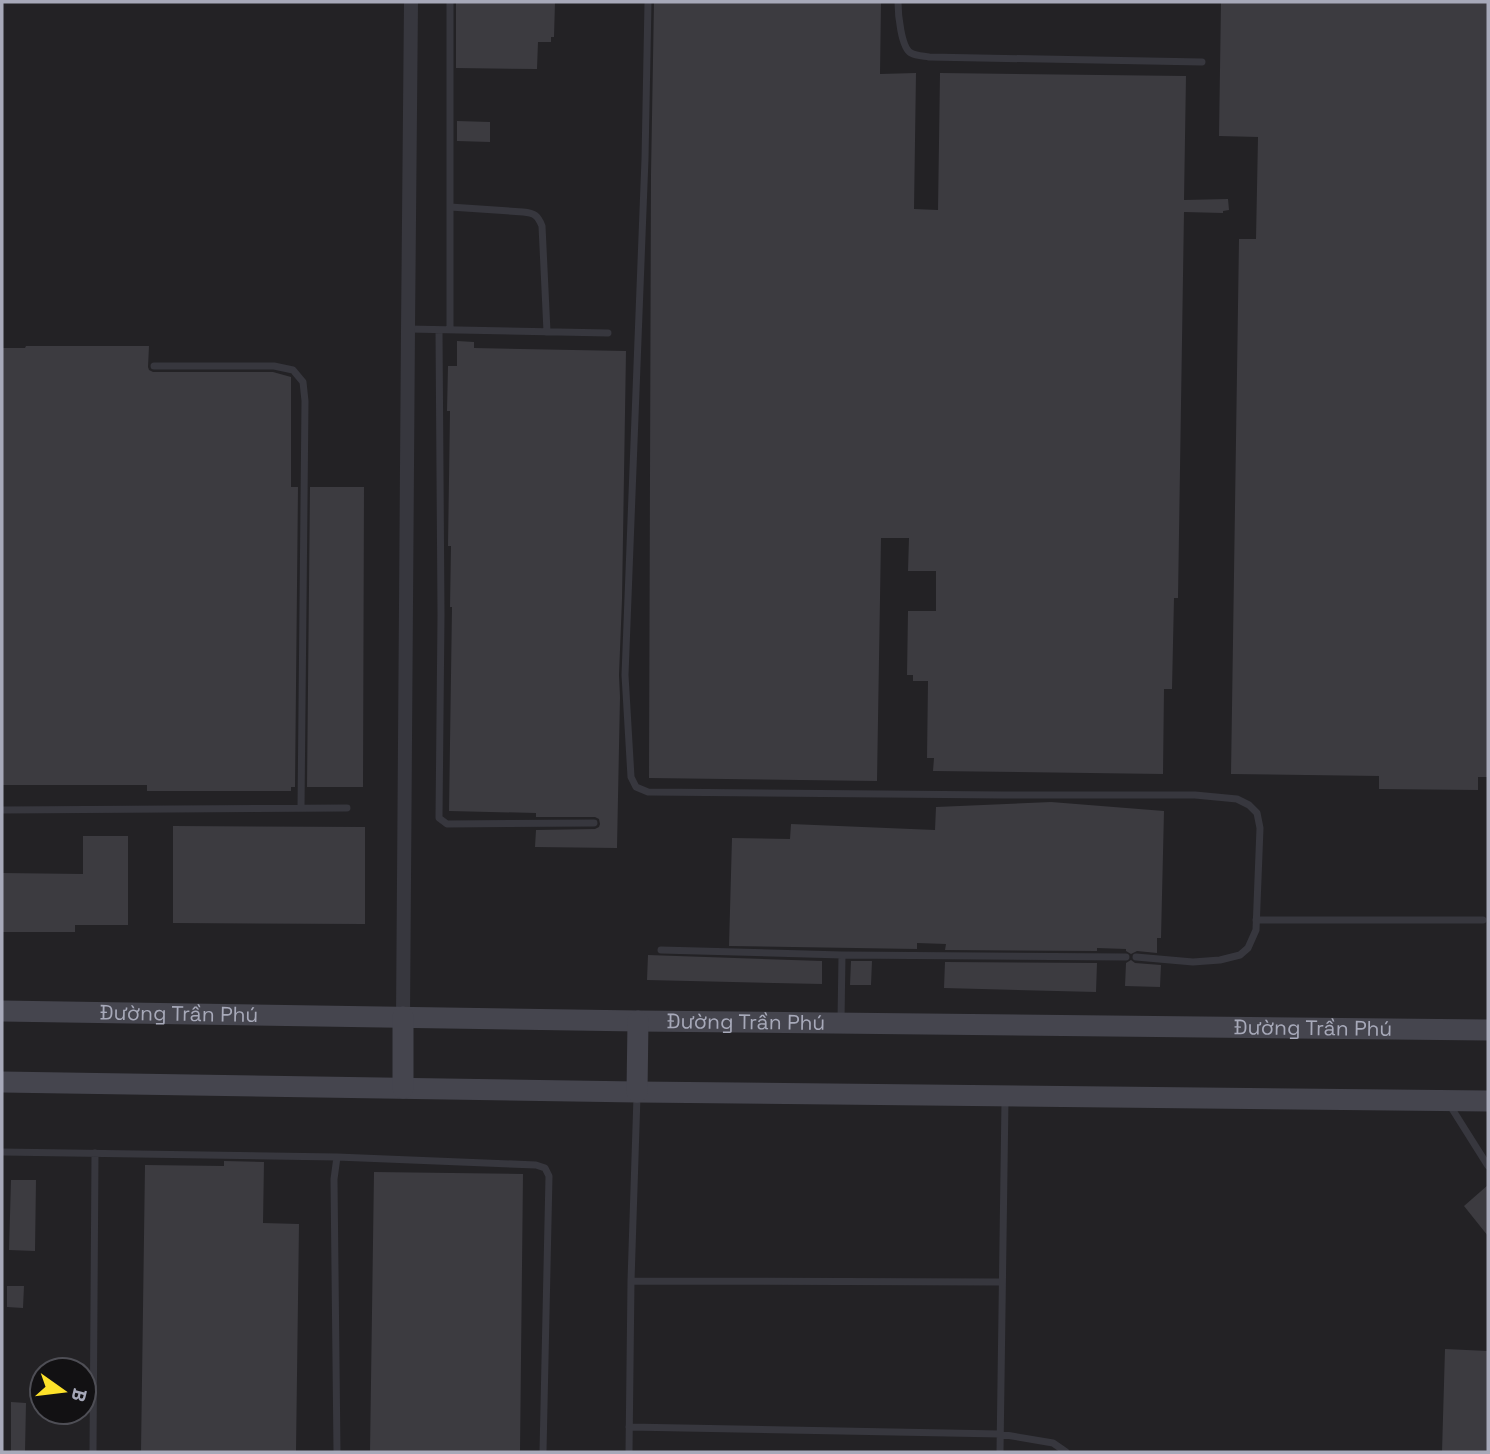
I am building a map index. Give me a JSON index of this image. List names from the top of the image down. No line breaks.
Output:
{"streets":{"main road":["Đường Trần Phú"]},"north":"right"}
